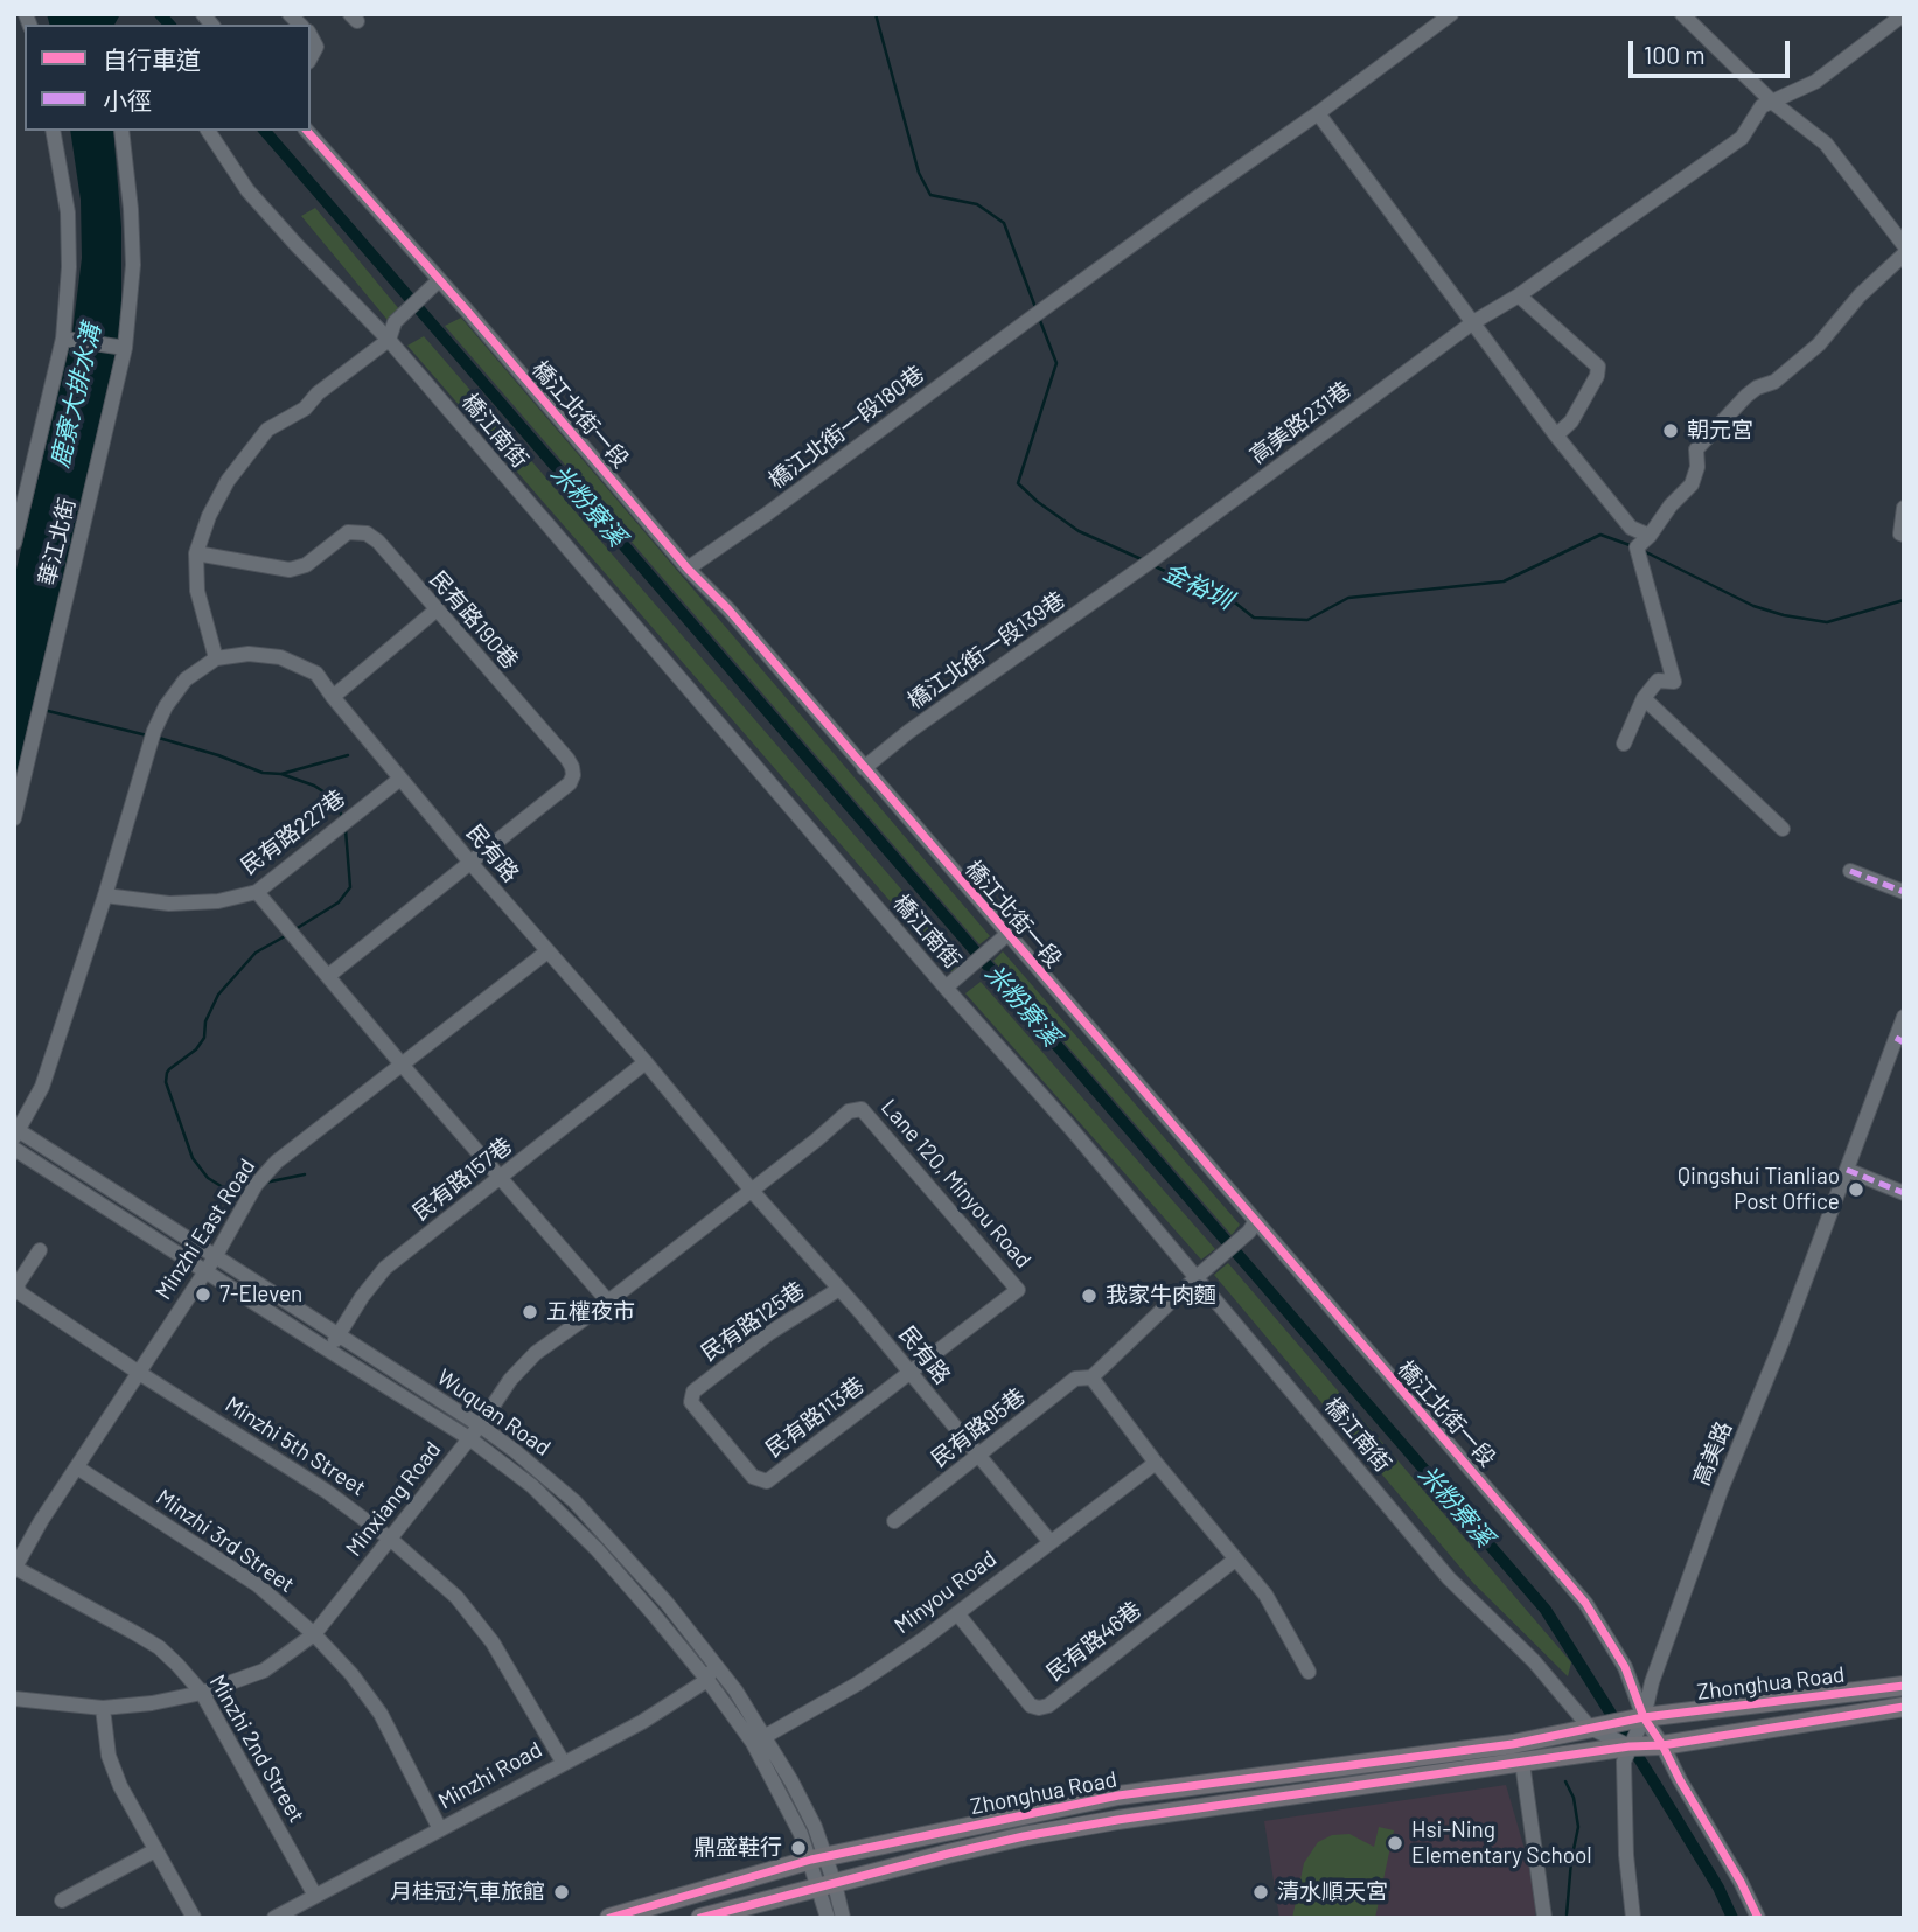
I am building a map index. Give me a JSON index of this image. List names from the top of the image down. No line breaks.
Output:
{"streets":{"main road":["Zhonghua Road"],"street":["橋江北街一段","高美路231巷","橋江北街一段180巷","橋江南街","華江北街","民有路190巷","橋江北街一段139巷","民有路227巷","民有路","民有路157巷","Lane 120, Minyou Road","Minzhi East Road","民有路125巷","Wuquan Road","民有路113巷","民有路95巷","Minzhi 5th Street","高美路","Minxiang Road","Minzhi 3rd Street","Minyou Road","民有路46巷","Minzhi 2nd Street","Minzhi Road"]},"crossings":[["橋江北街一段","橋江北街一段180巷"],["橋江北街一段","橋江北街一段139巷"],["橋江北街一段","民有路95巷"],["橋江北街一段","高美路"],["橋江北街一段","Zhonghua Road"],["高美路231巷","橋江北街一段139巷"],["橋江南街","民有路95巷"],["橋江南街","高美路"],["橋江南街","Zhonghua Road"],["民有路190巷","民有路"],["民有路227巷","民有路"],["民有路","民有路157巷"],["民有路","Lane 120, Minyou Road"],["民有路","Minzhi East Road"],["民有路","民有路125巷"],["民有路","民有路113巷"],["民有路","民有路95巷"],["民有路","Minxiang Road"],["民有路","Minyou Road"],["民有路157巷","Wuquan Road"],["Lane 120, Minyou Road","民有路113巷"],["Lane 120, Minyou Road","Minxiang Road"],["Minzhi East Road","Wuquan Road"],["Minzhi East Road","Minzhi 5th Street"],["Minzhi East Road","Minzhi 3rd Street"],["Minzhi East Road","Minzhi 2nd Street"],["民有路125巷","民有路113巷"],["Wuquan Road","Minxiang Road"],["Wuquan Road","Minyou Road"],["Wuquan Road","Zhonghua Road"],["Wuquan Road","Minzhi Road"],["Minzhi 5th Street","Minxiang Road"],["Minzhi 5th Street","Minzhi Road"],["高美路","Zhonghua Road"],["Minxiang Road","Minzhi 3rd Street"],["Minxiang Road","Minzhi 2nd Street"],["Minzhi 3rd Street","Minzhi Road"],["Minyou Road","民有路46巷"],["Minzhi 2nd Street","Minzhi Road"]],"water":["鹿寮大排水溝","米粉寮溪","金裕圳"],"places":["朝元宮","Qingshui Tianliao Post Office","7-Eleven","我家牛肉麵","五權夜市","Hsi-Ning Elementary School","鼎盛鞋行","月桂冠汽車旅館","清水順天宮"],"legend":["自行車道","小徑"],"scale_bar":"100 m"}
